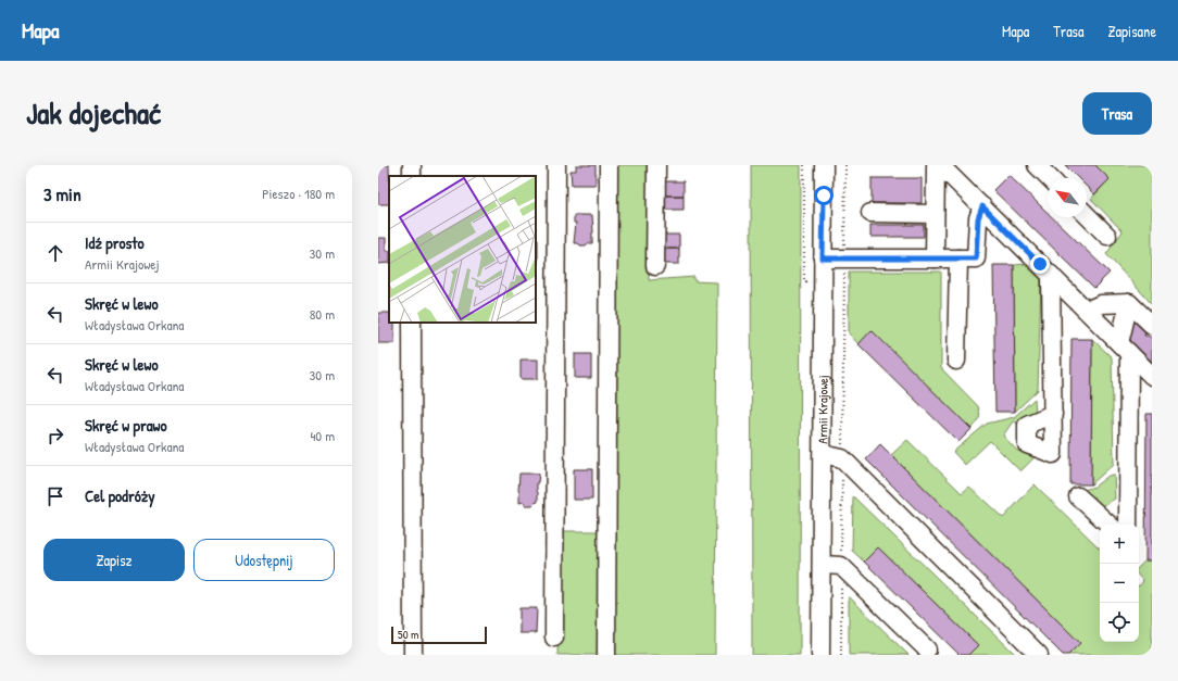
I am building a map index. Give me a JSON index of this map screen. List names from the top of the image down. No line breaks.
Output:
{"streets":{"street":["Armii Krajowej"]},"scale_bar":"50 m","north":"top left","page":{"header":"Mapa","nav":["Mapa","Trasa","Zapisane"],"title":"Jak dojechać","buttons":["Trasa",["Zapisz","Udostępnij"]],"heading":["3 min","Pieszo · 180 m"],"list":[["Idź prosto","Armii Krajowej","30 m"],["Skręć w lewo","Władysława Orkana","80 m"],["Skręć w lewo","Władysława Orkana","30 m"],["Skręć w prawo","Władysława Orkana","40 m"],"Cel podróży"],"map_buttons":["+","−"],"scale":"50 m"}}
